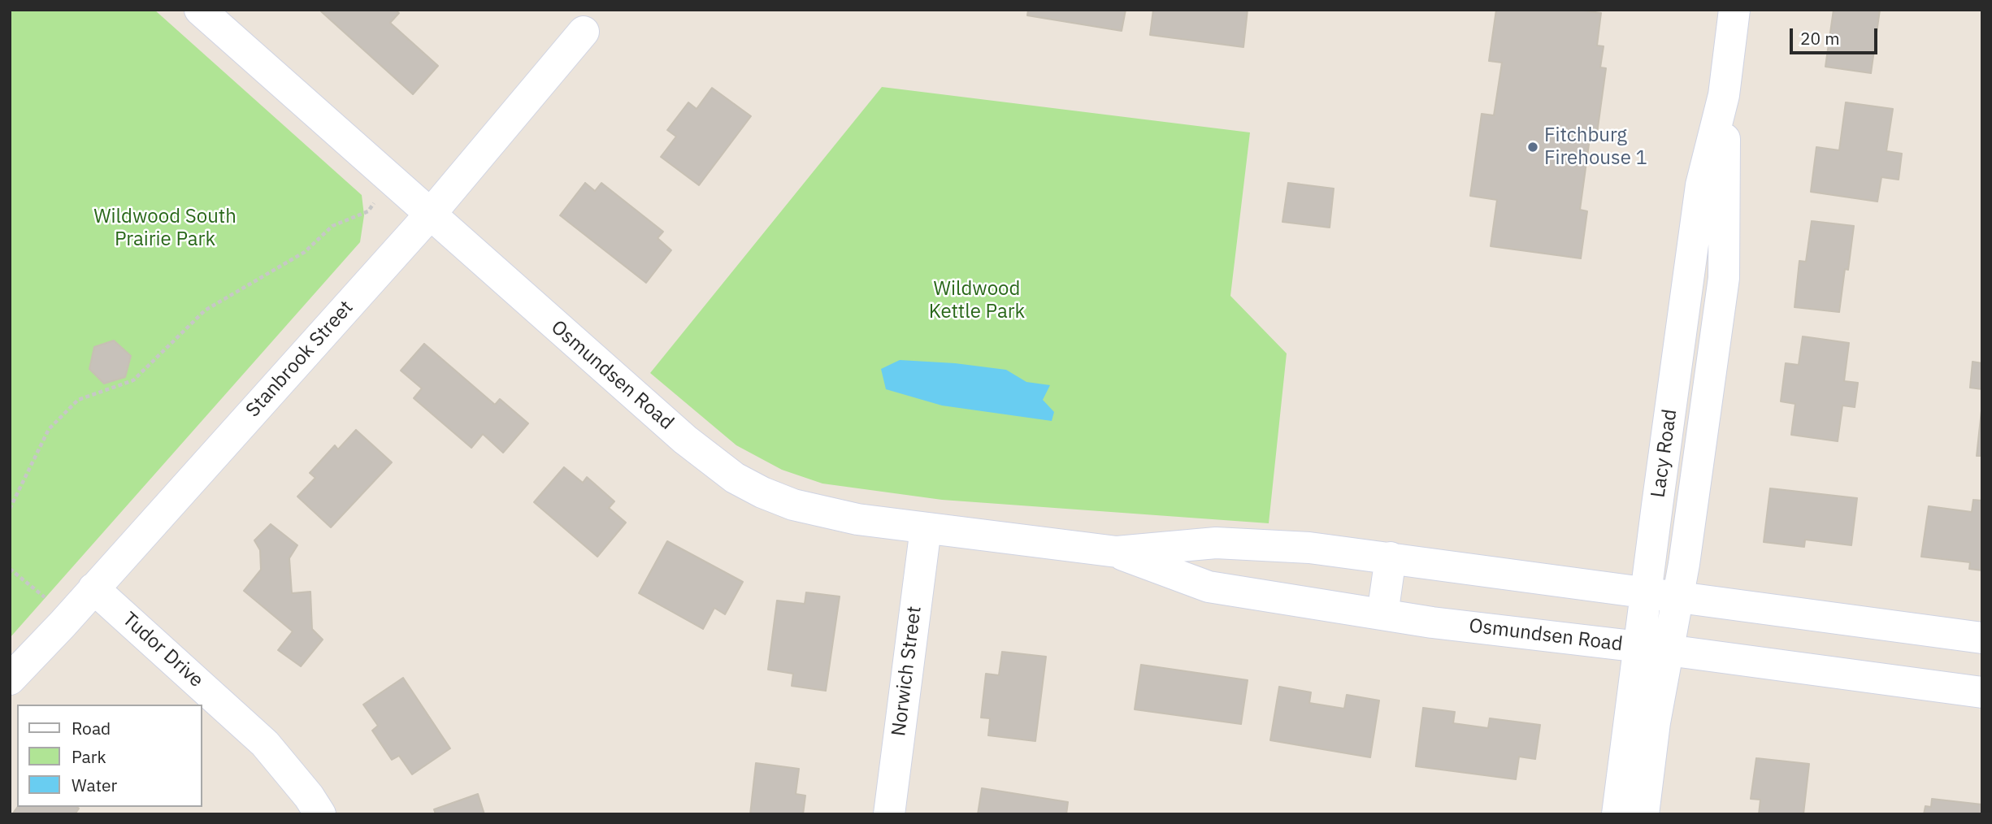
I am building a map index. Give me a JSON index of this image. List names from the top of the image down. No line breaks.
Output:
{"streets":{"street":["Stanbrook Street","Osmundsen Road","Lacy Road","Tudor Drive","Norwich Street"]},"crossings":[["Stanbrook Street","Osmundsen Road"],["Stanbrook Street","Tudor Drive"],["Osmundsen Road","Lacy Road"],["Osmundsen Road","Norwich Street"]],"parks":["Wildwood South Prairie Park","Wildwood Kettle Park"],"places":["Fitchburg Firehouse 1"],"legend":["Road","Park","Water"],"scale_bar":"20 m"}
